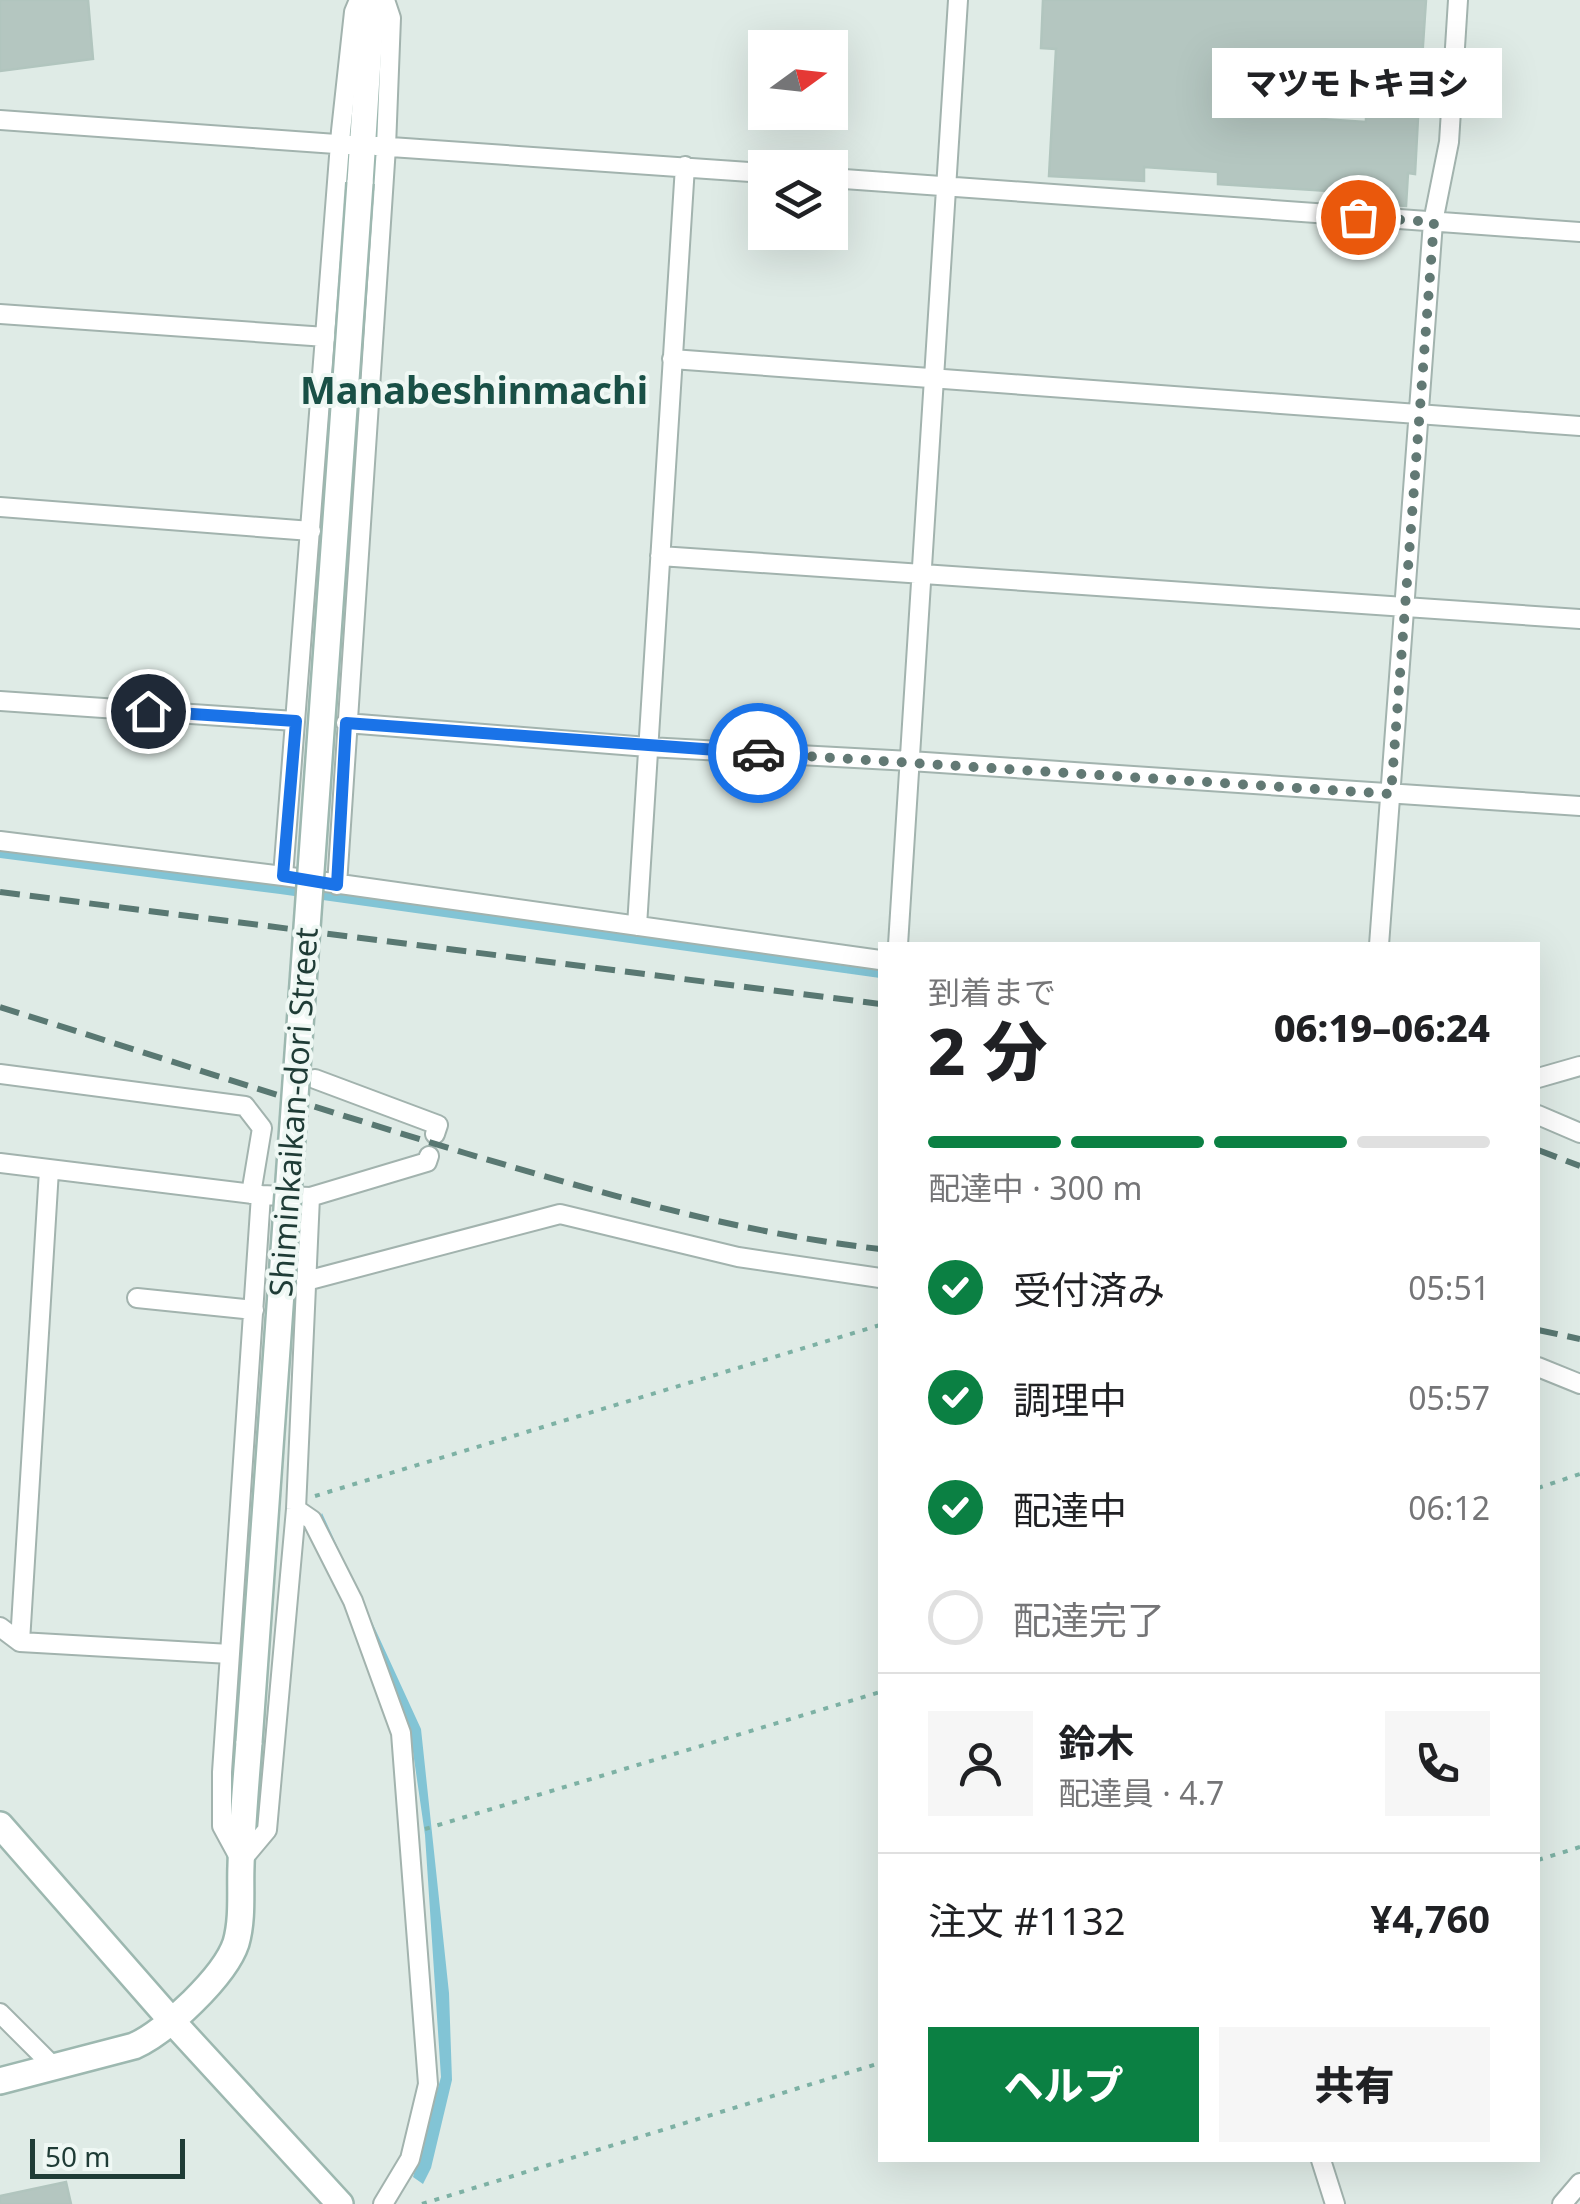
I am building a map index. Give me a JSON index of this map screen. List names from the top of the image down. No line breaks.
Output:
{"streets":{"street":["Shiminkaikan-dori Street"]},"districts":["Manabeshinmachi"],"places":["マツモトキヨシ"],"scale_bar":"50 m","north":"right","page":{"bubble":"マツモトキヨシ","heading":["2 分","到着まで","06:19–06:24"],"panel":["鈴木","配達員 · 4.7","注文 #1132","¥4,760"],"bar":"配達中 · 300 m","list":[["受付済み","05:51"],["調理中","05:57"],["配達中","06:12"],"配達完了"],"buttons":["ヘルプ","共有"],"scale":"50 m"}}
